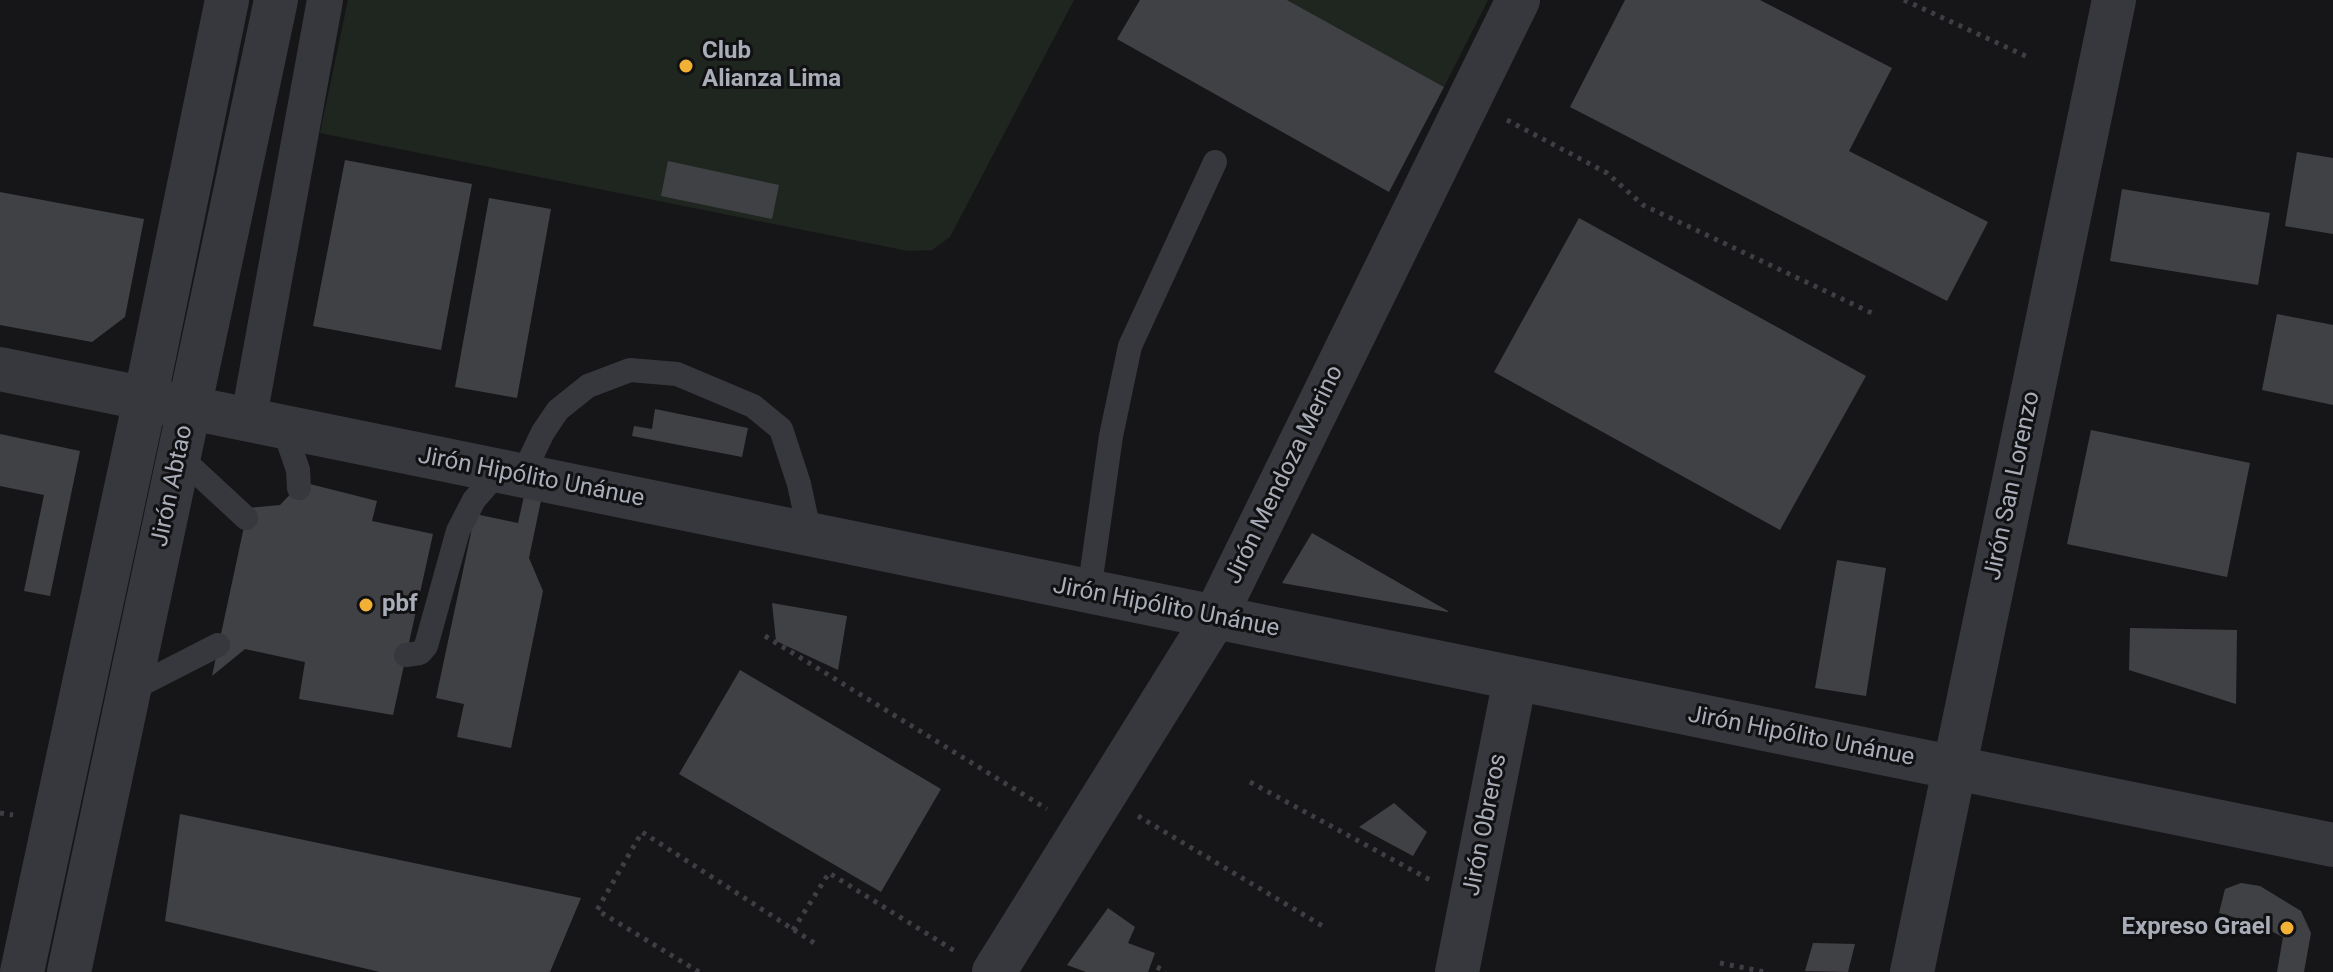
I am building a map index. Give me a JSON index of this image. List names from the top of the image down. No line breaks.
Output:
{"streets":{"street":["Jirón Mendoza Merino","Jirón Hipólito Unánue","Jirón Abtao","Jirón San Lorenzo","Jirón Obreros"]},"crossings":[["Jirón Mendoza Merino","Jirón Hipólito Unánue"],["Jirón Hipólito Unánue","Jirón Abtao"],["Jirón Hipólito Unánue","Jirón San Lorenzo"],["Jirón Hipólito Unánue","Jirón Obreros"]],"places":["Club Alianza Lima","pbf","Expreso Grael"]}
